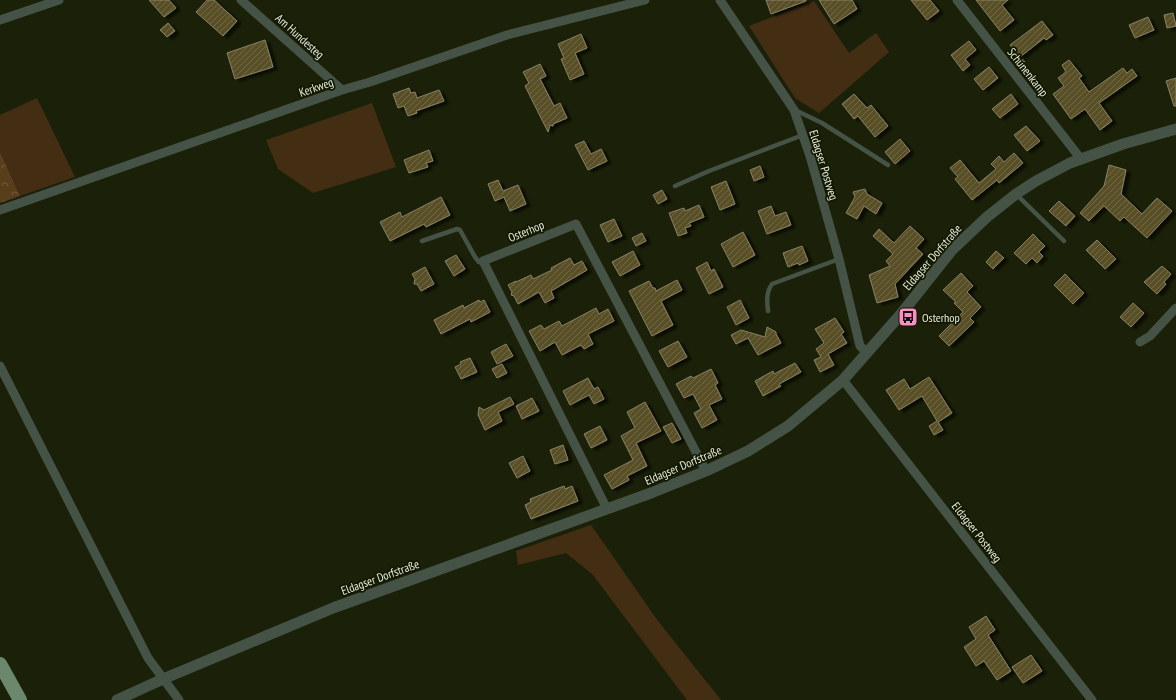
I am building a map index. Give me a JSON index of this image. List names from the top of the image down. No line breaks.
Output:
{"streets":{"street":["Am Hundesteg","Schünenkamp","Kerkweg","Eldagser Postweg","Osterhop","Eldagser Dorfstraße"]},"crossings":[["Am Hundesteg","Kerkweg"],["Schünenkamp","Eldagser Dorfstraße"],["Eldagser Postweg","Eldagser Dorfstraße"],["Osterhop","Eldagser Dorfstraße"]],"places":{"bus stop":["Osterhop"]}}
